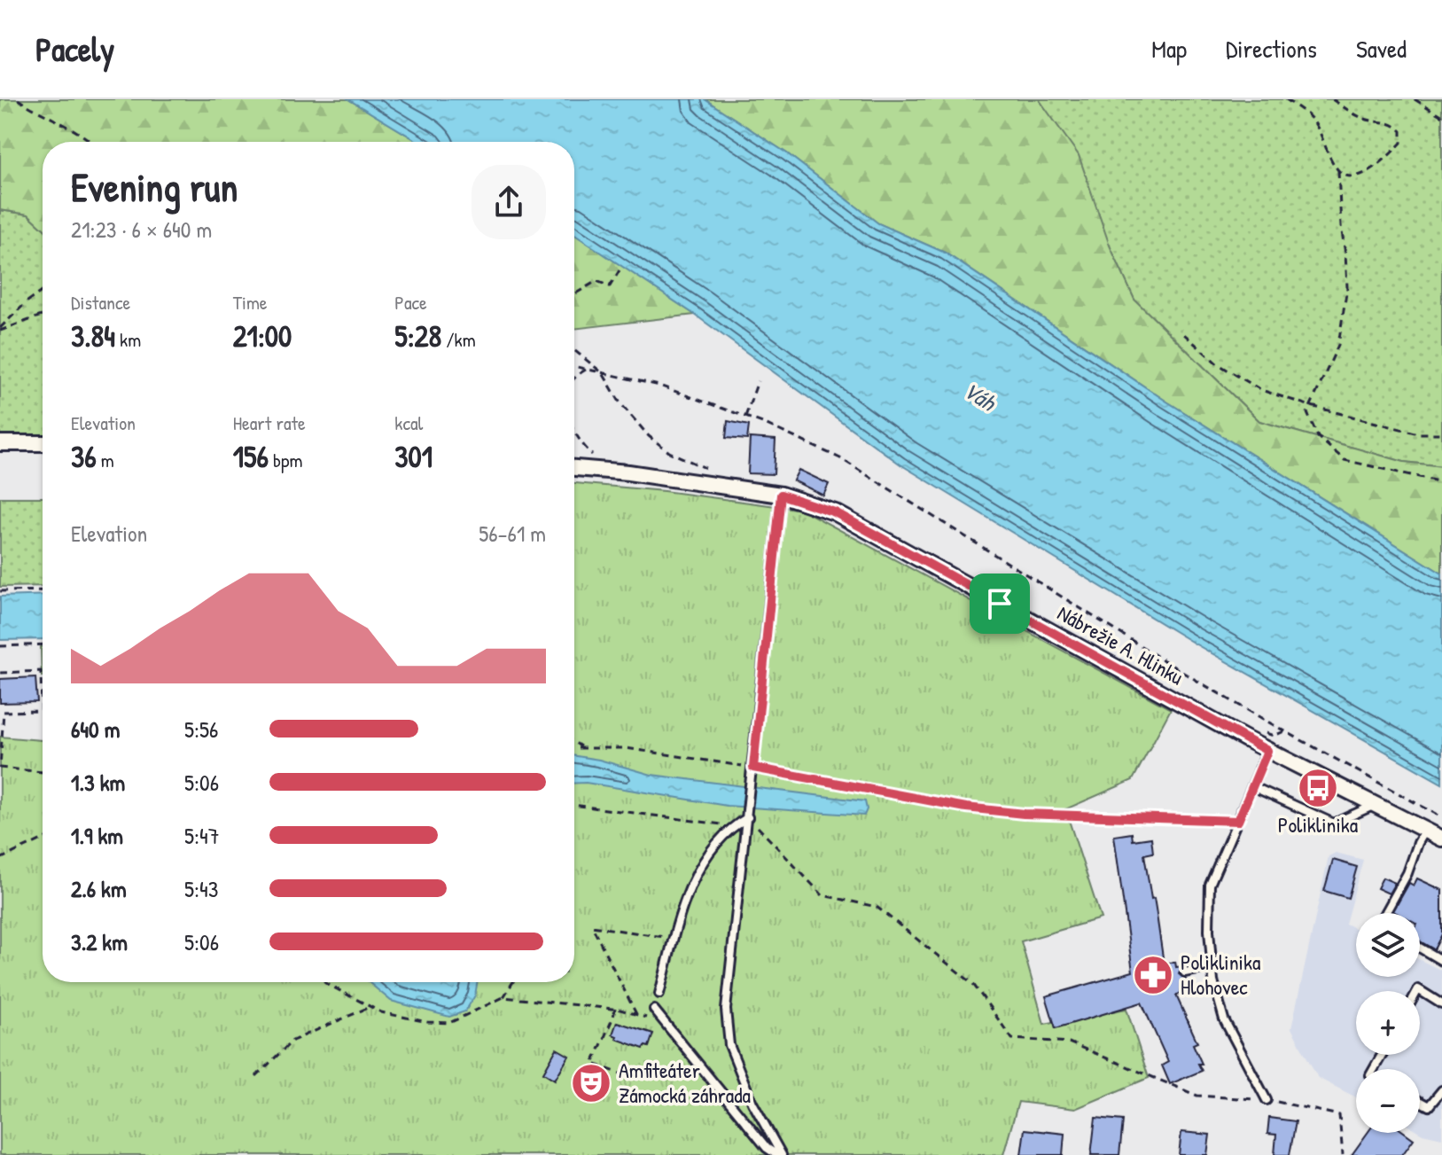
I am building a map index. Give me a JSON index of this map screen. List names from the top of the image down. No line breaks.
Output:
{"streets":{"street":["Nábrežie A. Hlinku"]},"water":["Váh"],"places":{"bus stop":["Poliklinika"],"pharmacy":["Poliklinika Hlohovec"],"theatre":["Amfiteáter Zámocká záhrada"]},"page":{"header":"Pacely","nav":["Map","Directions","Saved"],"heading":["Evening run","21:23 · 6 × 640 m"],"stats":[["Distance","3.84 km"],["Time","21:00"],["Pace","5:28 /km"],["Elevation","36 m"],["Heart rate","156 bpm"],["kcal","301"]],"chart":["Elevation","56–61 m"],"list":[{"name":"640 m","note":"5:56"},{"name":"1.3 km","note":"5:06"},{"name":"1.9 km","note":"5:47"},{"name":"2.6 km","note":"5:43"},{"name":"3.2 km","note":"5:06"}],"map_buttons":["+","−"]}}
